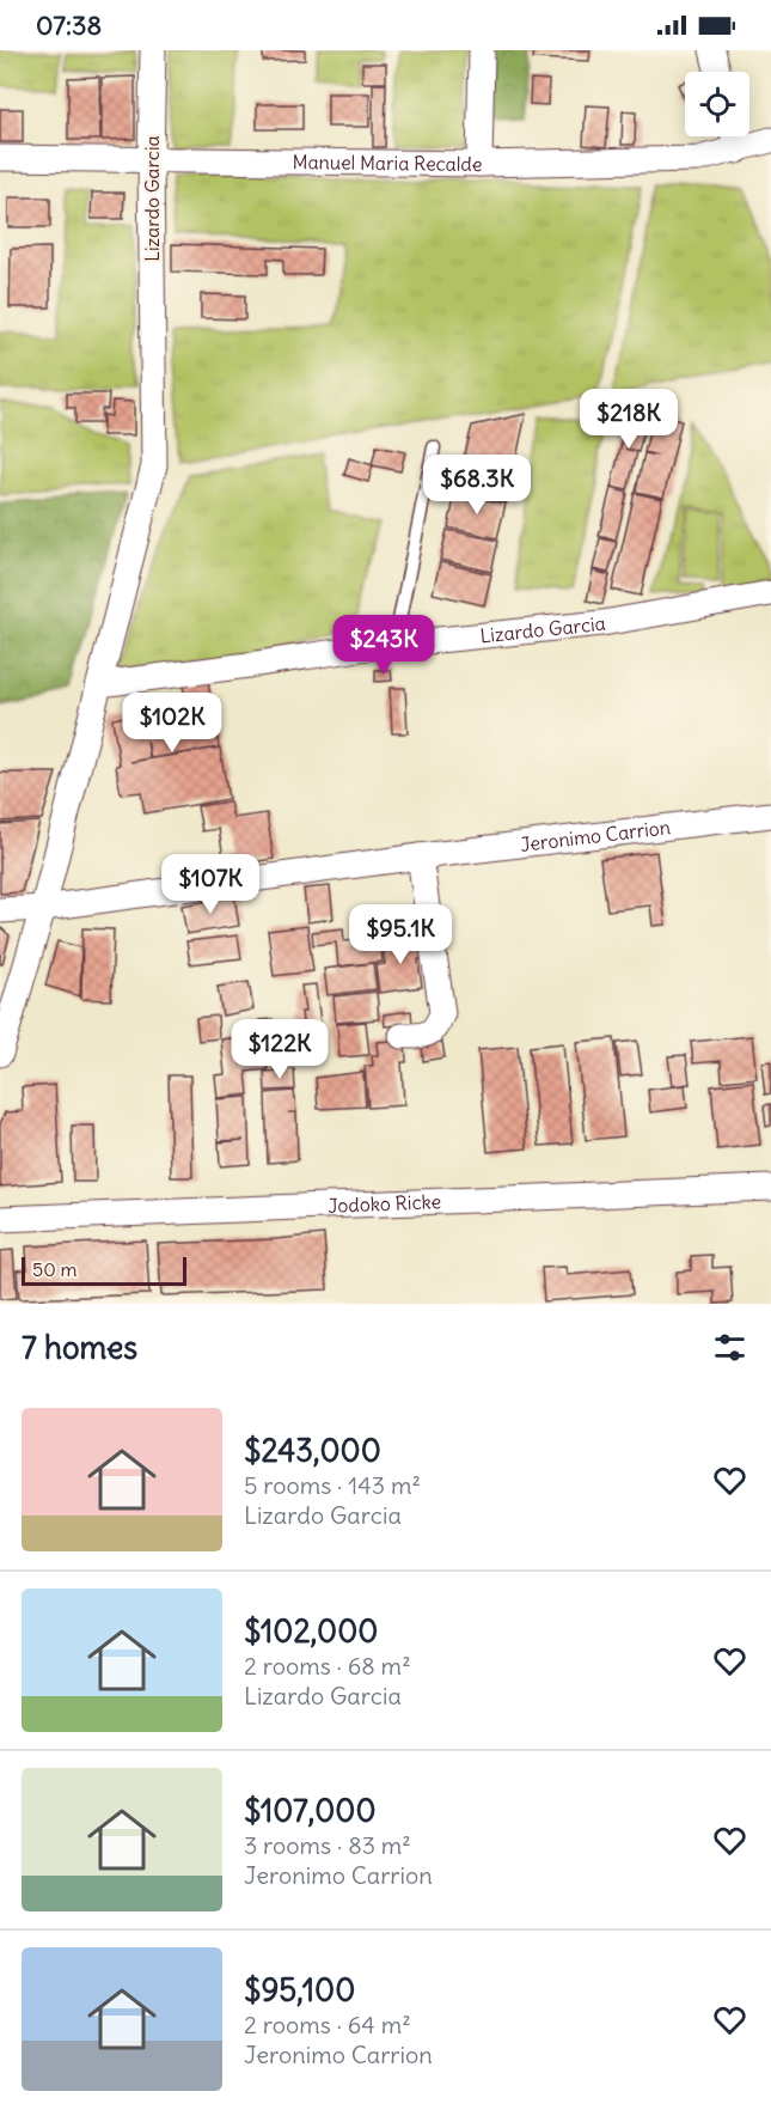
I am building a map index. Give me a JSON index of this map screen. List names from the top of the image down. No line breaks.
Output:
{"streets":{"street":["Manuel Maria Recalde","Lizardo Garcia","Jeronimo Carrion","Jodoko Ricke"]},"crossings":[["Manuel Maria Recalde","Lizardo Garcia"],["Lizardo Garcia","Jeronimo Carrion"]],"scale_bar":"50 m","page":{"status":"07:38","price":["$218K","$68.3K","$243K","$102K","$107K","$95.1K","$122K"],"scale":"50 m","heading":"7 homes","list":[{"name":"$243,000","note":"5 rooms · 143 m² · Lizardo Garcia"},{"name":"$102,000","note":"2 rooms · 68 m² · Lizardo Garcia"},{"name":"$107,000","note":"3 rooms · 83 m² · Jeronimo Carrion"},{"name":"$95,100","note":"2 rooms · 64 m² · Jeronimo Carrion"}]}}
